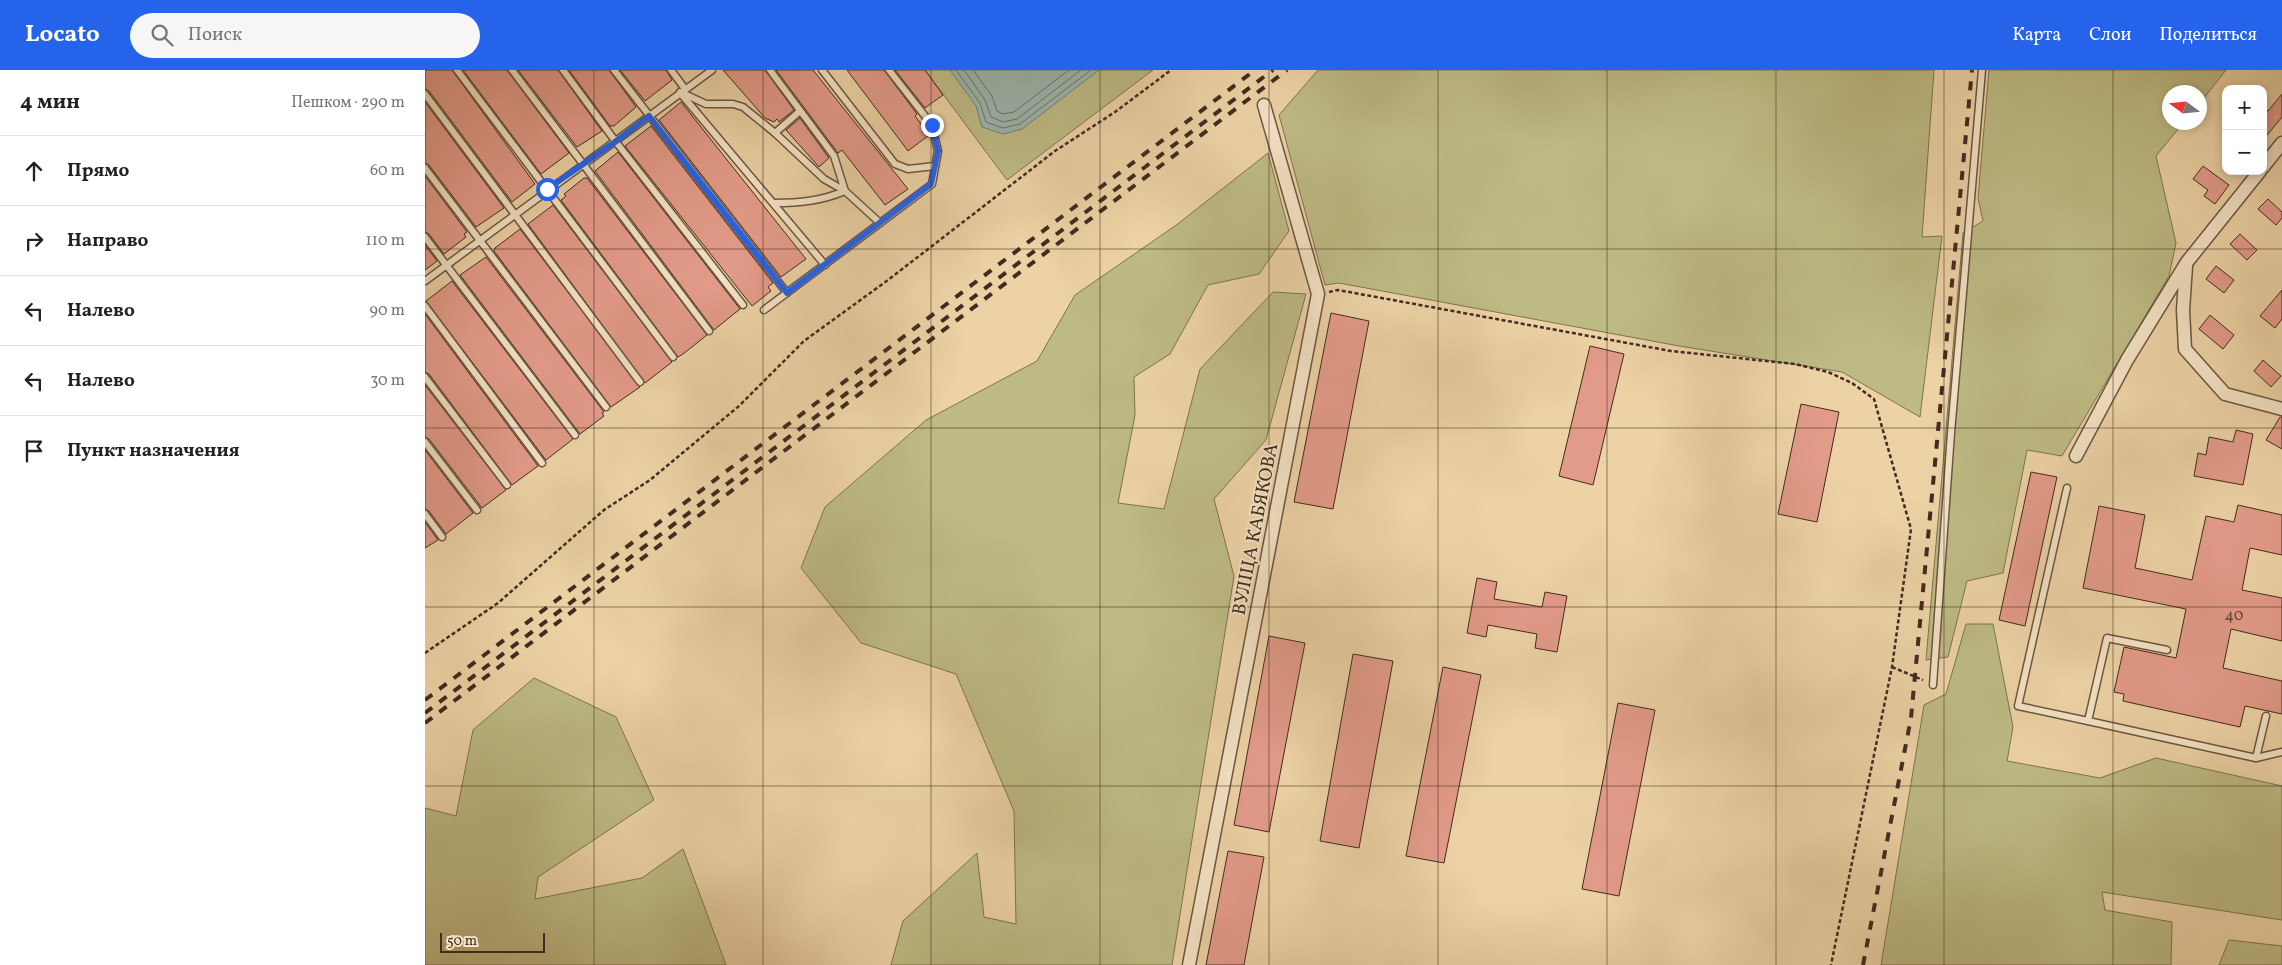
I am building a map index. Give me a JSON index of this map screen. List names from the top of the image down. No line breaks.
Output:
{"streets":{"street":["ВУЛІЦА КАБЯКОВА"]},"house_numbers":["40"],"scale_bar":"50 m","north":"left","page":{"header":"Locato","search":"Поиск","nav":["Карта","Слои","Поделиться"],"heading":["4 мин","Пешком · 290 m"],"map_buttons":["+","−"],"list":[["Прямо","60 m"],["Направо","110 m"],["Налево","90 m"],["Налево","30 m"],"Пункт назначения"],"scale":"50 m"}}
